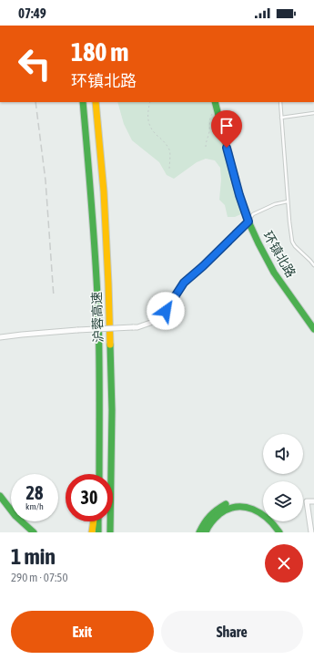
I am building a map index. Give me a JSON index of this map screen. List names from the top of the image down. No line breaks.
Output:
{"streets":{"main road":["环镇北路","沪蓉高速"]},"page":{"status":"07:49","turn":["180 m","环镇北路"],"speed":"28 km/h","limit":"30","heading":["1 min","290 m · 07:50"],"buttons":["Exit","Share"]}}
